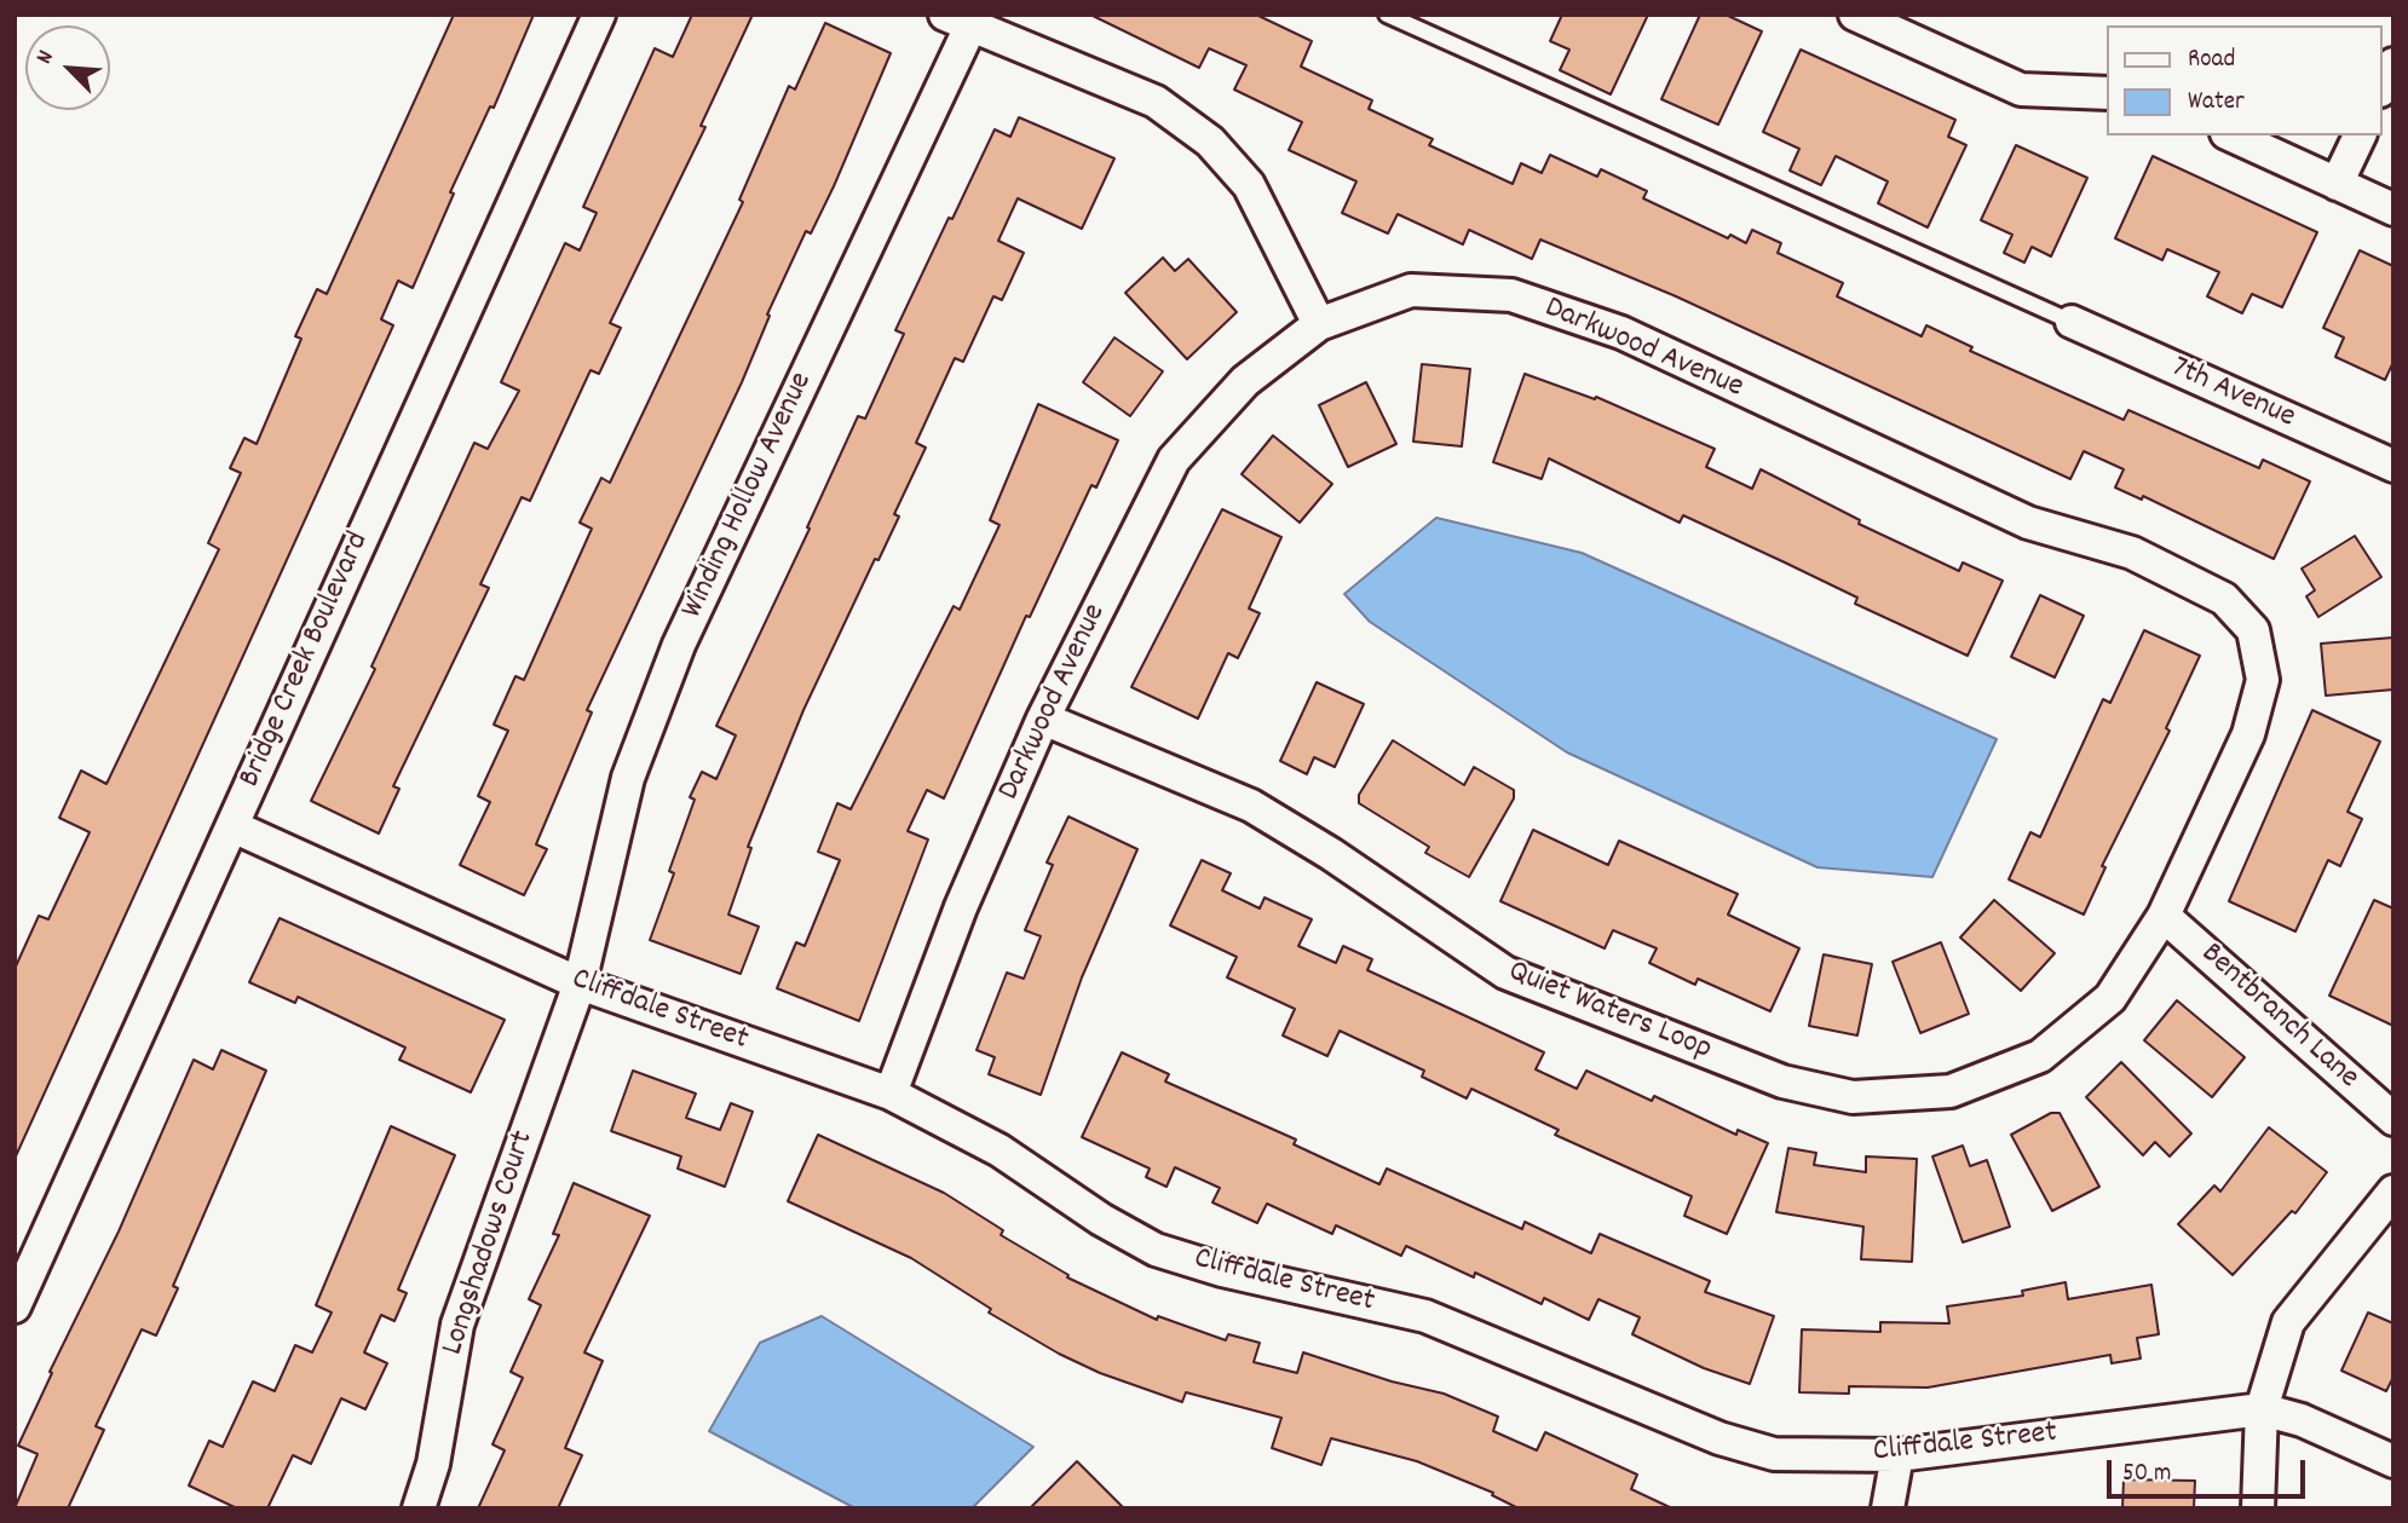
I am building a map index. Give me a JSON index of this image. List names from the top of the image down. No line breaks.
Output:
{"streets":{"street":["Darkwood Avenue","7th Avenue","Winding Hollow Avenue","Bridge Creek Boulevard","Cliffdale Street","Quiet Waters Loop","Bentbranch Lane","Longshadows Court"]},"crossings":[["Darkwood Avenue","Cliffdale Street"],["Darkwood Avenue","Quiet Waters Loop"],["Darkwood Avenue","Bentbranch Lane"],["Winding Hollow Avenue","Cliffdale Street"],["Winding Hollow Avenue","Longshadows Court"],["Bridge Creek Boulevard","Cliffdale Street"],["Cliffdale Street","Longshadows Court"],["Quiet Waters Loop","Bentbranch Lane"]],"legend":["Road","Water"],"scale_bar":"50 m","north":"top left"}
